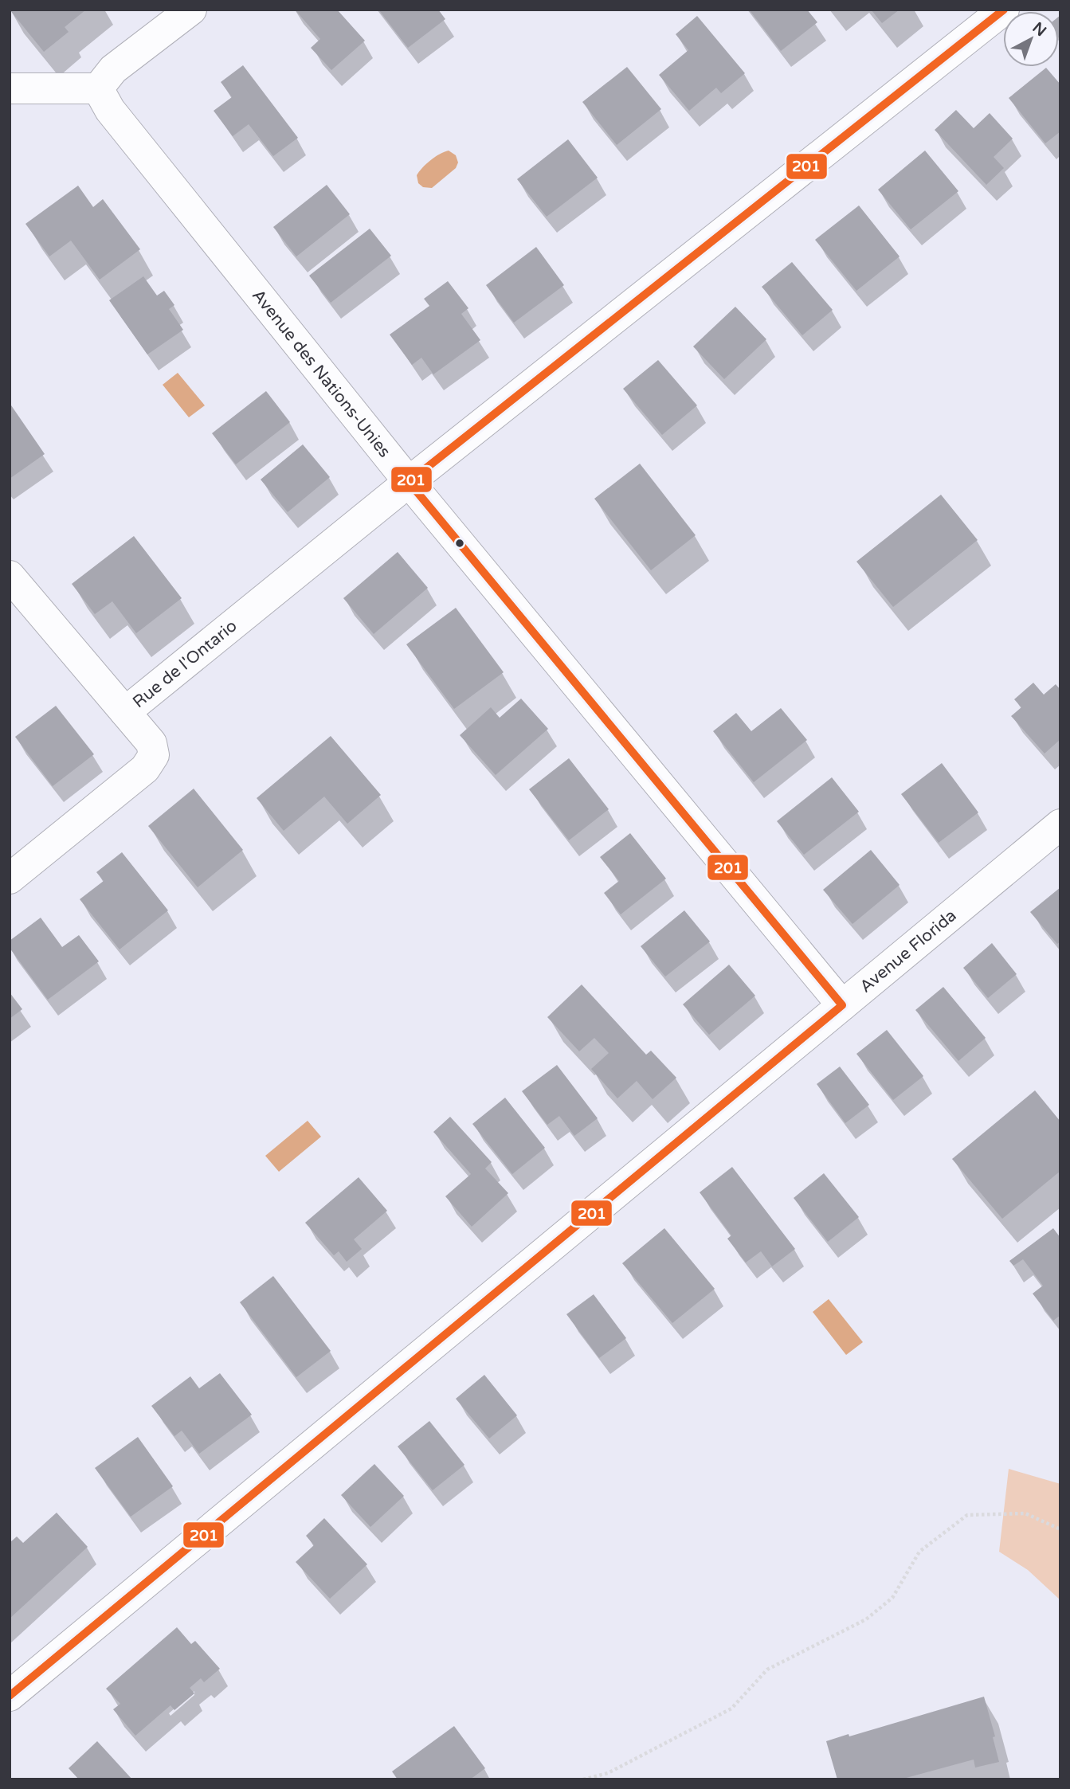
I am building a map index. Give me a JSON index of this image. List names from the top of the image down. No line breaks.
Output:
{"streets":{"street":["Avenue des Nations-Unies","Rue de l'Ontario","Avenue Florida"]},"crossings":[["Avenue des Nations-Unies","Rue de l'Ontario"],["Avenue des Nations-Unies","Avenue Florida"]],"lines":["transit line 201"],"north":"top right"}
